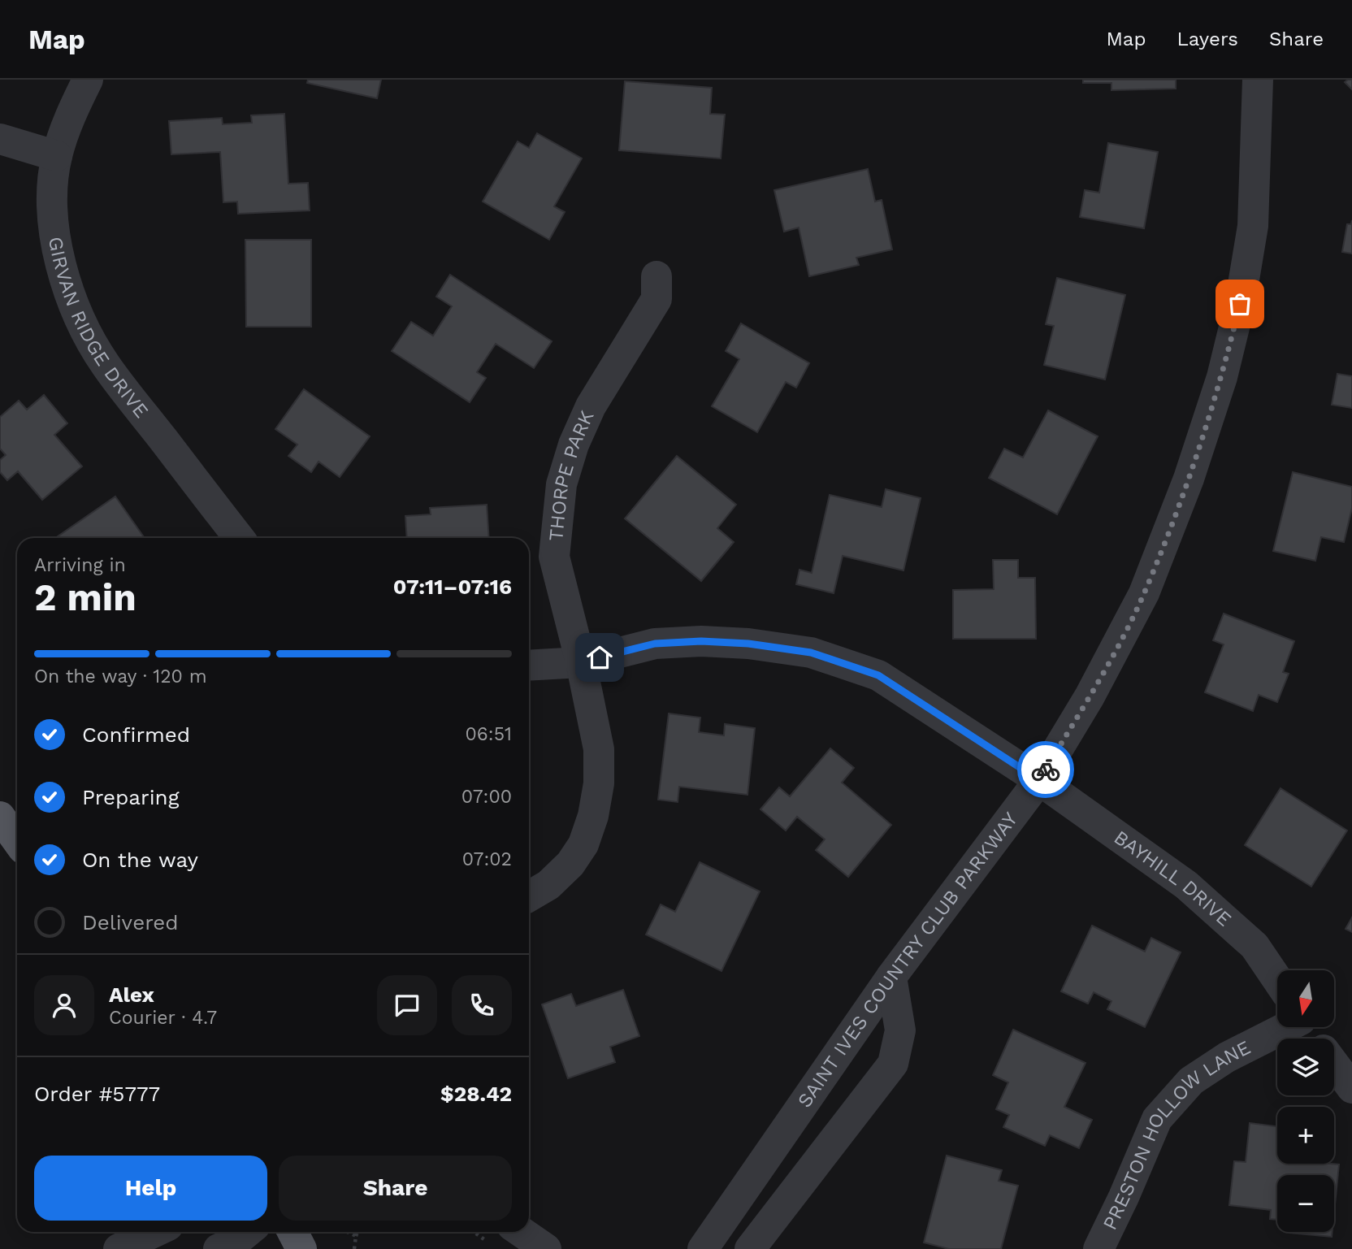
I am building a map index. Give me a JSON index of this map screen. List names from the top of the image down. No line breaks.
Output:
{"streets":{"street":["GIRVAN RIDGE DRIVE","THORPE PARK","BAYHILL DRIVE","SAINT IVES COUNTRY CLUB PARKWAY","PRESTON HOLLOW LANE"]},"crossings":[["BAYHILL DRIVE","SAINT IVES COUNTRY CLUB PARKWAY"]],"north":"bottom","page":{"header":"Map","nav":["Map","Layers","Share"],"heading":["2 min","Arriving in","07:11–07:16"],"panel":["Alex","Courier · 4.7","Order #5777","$28.42"],"bar":"On the way · 120 m","list":[["Confirmed","06:51"],["Preparing","07:00"],["On the way","07:02"],"Delivered"],"map_buttons":["+","−"],"buttons":["Help","Share"]}}
